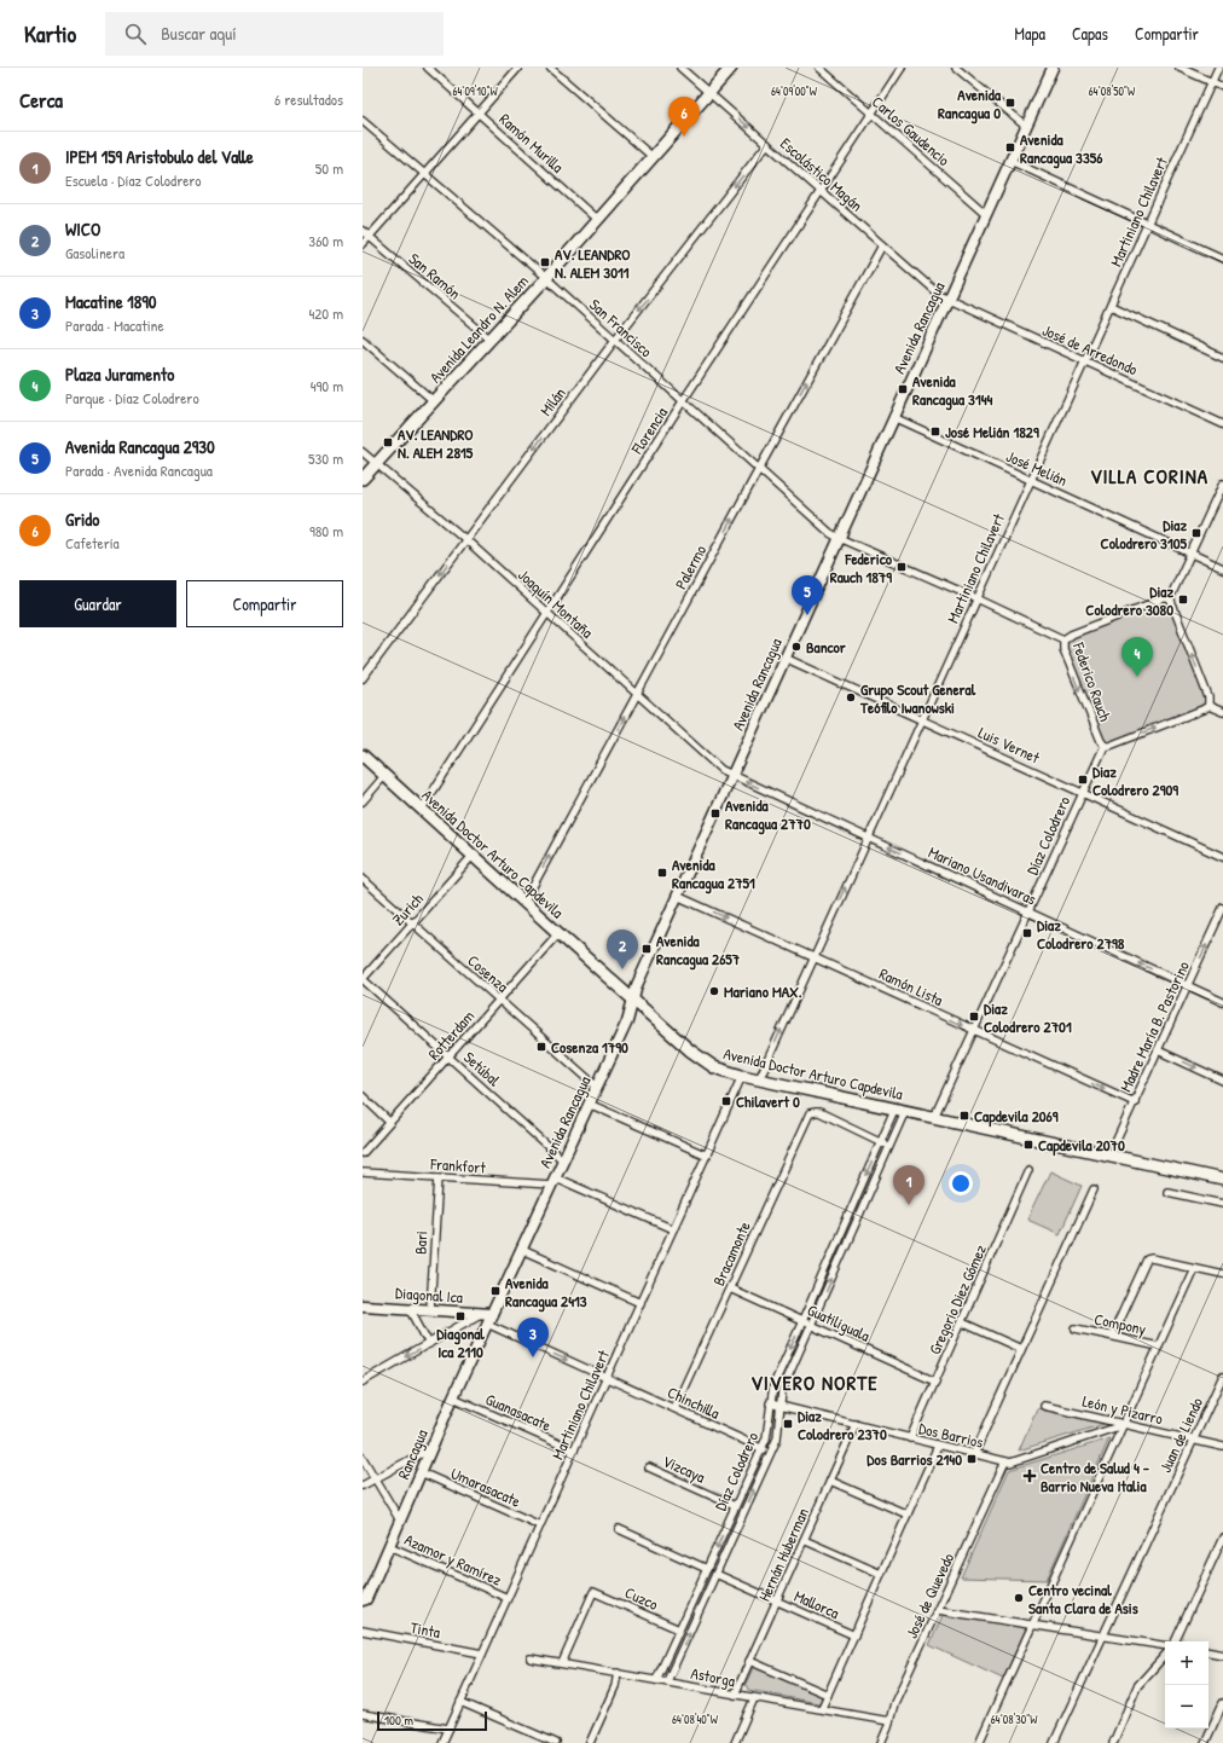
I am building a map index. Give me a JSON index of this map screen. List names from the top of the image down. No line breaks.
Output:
{"streets":{"main road":["Avenida Rancagua","Avenida Leandro N. Alem","Avenida Doctor Arturo Capdevila","Diagonal Ica","Rancagua"],"street":["Carlos Gaudencio","Ramón Murilla","Escolástico Magán","Martiniano Chilavert","San Ramón","San Francisco","José de Arredondo","Milán","Florencia","José Melián","Palermo","Joaquín Montaña","Federico Rauch","Luis Vernet","Díaz Colodrero","Mariano Usandivaras","Zurich","Cosenza","Ramón Lista","Madre María B. Pastorino","Rotterdam","Setúbal","Frankfort","Bari","Bracamonte","Gregorio Diez Gómez","Guatiliguala","Compony","Chinchilla","León y Pizarro","Guanasacate","Dos Barrios","Juan de Liendo","Vizcaya","Umarasacate","Hernán Huberman","Azamor y Ramírez","José de Quevedo","Cuzco","Mallorca","Tinta","Astorga"]},"crossings":[["Carlos Gaudencio","Avenida Rancagua"],["Carlos Gaudencio","Florencia"],["Ramón Murilla","Avenida Leandro N. Alem"],["Escolástico Magán","Avenida Rancagua"],["Escolástico Magán","Avenida Leandro N. Alem"],["Escolástico Magán","José de Arredondo"],["Escolástico Magán","Milán"],["Escolástico Magán","Florencia"],["Escolástico Magán","Palermo"],["Martiniano Chilavert","José de Arredondo"],["Martiniano Chilavert","José Melián"],["Martiniano Chilavert","Federico Rauch"],["Martiniano Chilavert","Luis Vernet"],["Martiniano Chilavert","Avenida Doctor Arturo Capdevila"],["Martiniano Chilavert","Mariano Usandivaras"],["Martiniano Chilavert","Ramón Lista"],["Martiniano Chilavert","Chinchilla"],["Martiniano Chilavert","Guanasacate"],["Martiniano Chilavert","Umarasacate"],["Martiniano Chilavert","Azamor y Ramírez"],["Martiniano Chilavert","Tinta"],["San Ramón","Avenida Leandro N. Alem"],["San Francisco","Avenida Rancagua"],["San Francisco","Avenida Leandro N. Alem"],["San Francisco","Milán"],["San Francisco","Florencia"],["San Francisco","Palermo"],["San Francisco","Federico Rauch"],["Avenida Rancagua","José de Arredondo"],["Avenida Rancagua","José Melián"],["Avenida Rancagua","Joaquín Montaña"],["Avenida Rancagua","Federico Rauch"],["Avenida Rancagua","Luis Vernet"],["Avenida Rancagua","Avenida Doctor Arturo Capdevila"],["Avenida Rancagua","Mariano Usandivaras"],["Avenida Rancagua","Cosenza"],["Avenida Rancagua","Ramón Lista"],["Avenida Rancagua","Setúbal"],["Avenida Rancagua","Frankfort"],["Avenida Rancagua","Diagonal Ica"],["Avenida Rancagua","Rancagua"],["Avenida Leandro N. Alem","Joaquín Montaña"],["Milán","Joaquín Montaña"],["Florencia","Joaquín Montaña"],["Florencia","Avenida Doctor Arturo Capdevila"],["Palermo","Joaquín Montaña"],["Palermo","Avenida Doctor Arturo Capdevila"],["Joaquín Montaña","Mariano Usandivaras"],["Federico Rauch","Díaz Colodrero"],["Luis Vernet","Díaz Colodrero"],["Díaz Colodrero","Avenida Doctor Arturo Capdevila"],["Díaz Colodrero","Mariano Usandivaras"],["Díaz Colodrero","Ramón Lista"],["Díaz Colodrero","Bracamonte"],["Díaz Colodrero","Guatiliguala"],["Díaz Colodrero","Chinchilla"],["Díaz Colodrero","Dos Barrios"],["Díaz Colodrero","Vizcaya"],["Díaz Colodrero","Cuzco"],["Díaz Colodrero","Mallorca"],["Díaz Colodrero","Astorga"],["Avenida Doctor Arturo Capdevila","Zurich"],["Avenida Doctor Arturo Capdevila","Madre María B. Pastorino"],["Avenida Doctor Arturo Capdevila","Rotterdam"],["Mariano Usandivaras","Madre María B. Pastorino"],["Zurich","Cosenza"],["Zurich","Setúbal"],["Cosenza","Rotterdam"],["Ramón Lista","Madre María B. Pastorino"],["Rotterdam","Setúbal"],["Frankfort","Bari"],["Bari","Diagonal Ica"],["Bracamonte","Guatiliguala"],["Bracamonte","Chinchilla"],["Diagonal Ica","Rancagua"],["Gregorio Diez Gómez","Guatiliguala"],["Gregorio Diez Gómez","Dos Barrios"],["Chinchilla","Rancagua"],["León y Pizarro","Dos Barrios"],["León y Pizarro","Juan de Liendo"],["Guanasacate","Rancagua"],["Dos Barrios","Hernán Huberman"],["Dos Barrios","José de Quevedo"],["Rancagua","Umarasacate"],["Rancagua","Azamor y Ramírez"],["Hernán Huberman","Mallorca"],["Hernán Huberman","Astorga"],["José de Quevedo","Astorga"],["Cuzco","Astorga"]],"one_way":["Milán","Palermo","Mariano Usandivaras","Ramón Lista","Chinchilla"],"districts":["VILLA CORINA","VIVERO NORTE"],"places":{"transit":["Avenida Rancagua 0","Avenida Rancagua 3356","AV. LEANDRO N. ALEM 3011","Avenida Rancagua 3144","José Melián 1829","AV. LEANDRO N. ALEM 2815","Diaz Colodrero 3105","Federico Rauch 1879","Diaz Colodrero 3080","Diaz Colodrero 2909","Avenida Rancagua 2770","Avenida Rancagua 2751","Diaz Colodrero 2798","Avenida Rancagua 2657","Diaz Colodrero 2701","Cosenza 1790","Chilavert 0","Capdevila 2069","Capdevila 2070","Avenida Rancagua 2413","Diagonal Ica 2110","Diaz Colodrero 2370","Dos Barrios 2140"],"other":["Bancor","Grupo Scout General Teófilo Iwanowski","Mariano MAX.","Centro vecinal Santa Clara de Asis"],"health":["Centro de Salud 4 - Barrio Nueva Italia"]},"scale_bar":"100 m","page":{"header":"Kartio","search":"Buscar aquí","nav":["Mapa","Capas","Compartir"],"heading":["Cerca","6 resultados"],"pins":["6","5","4","2","1","3"],"list":[{"mark":"1","name":"IPEM 159 Aristobulo del Valle","note":"Escuela · Díaz Colodrero","value":"50 m"},{"mark":"2","name":"WICO","note":"Gasolinera","value":"360 m"},{"mark":"3","name":"Macatine 1890","note":"Parada · Macatine","value":"420 m"},{"mark":"4","name":"Plaza Juramento","note":"Parque · Díaz Colodrero","value":"490 m"},{"mark":"5","name":"Avenida Rancagua 2930","note":"Parada · Avenida Rancagua","value":"530 m"},{"mark":"6","name":"Grido","note":"Cafetería","value":"980 m"}],"buttons":["Guardar","Compartir"],"map_buttons":["+","−"],"scale":"100 m"},"coordinates":["64°09'10\"W","64°09'00\"W","64°08'50\"W","64°08'40\"W","64°08'30\"W"]}
